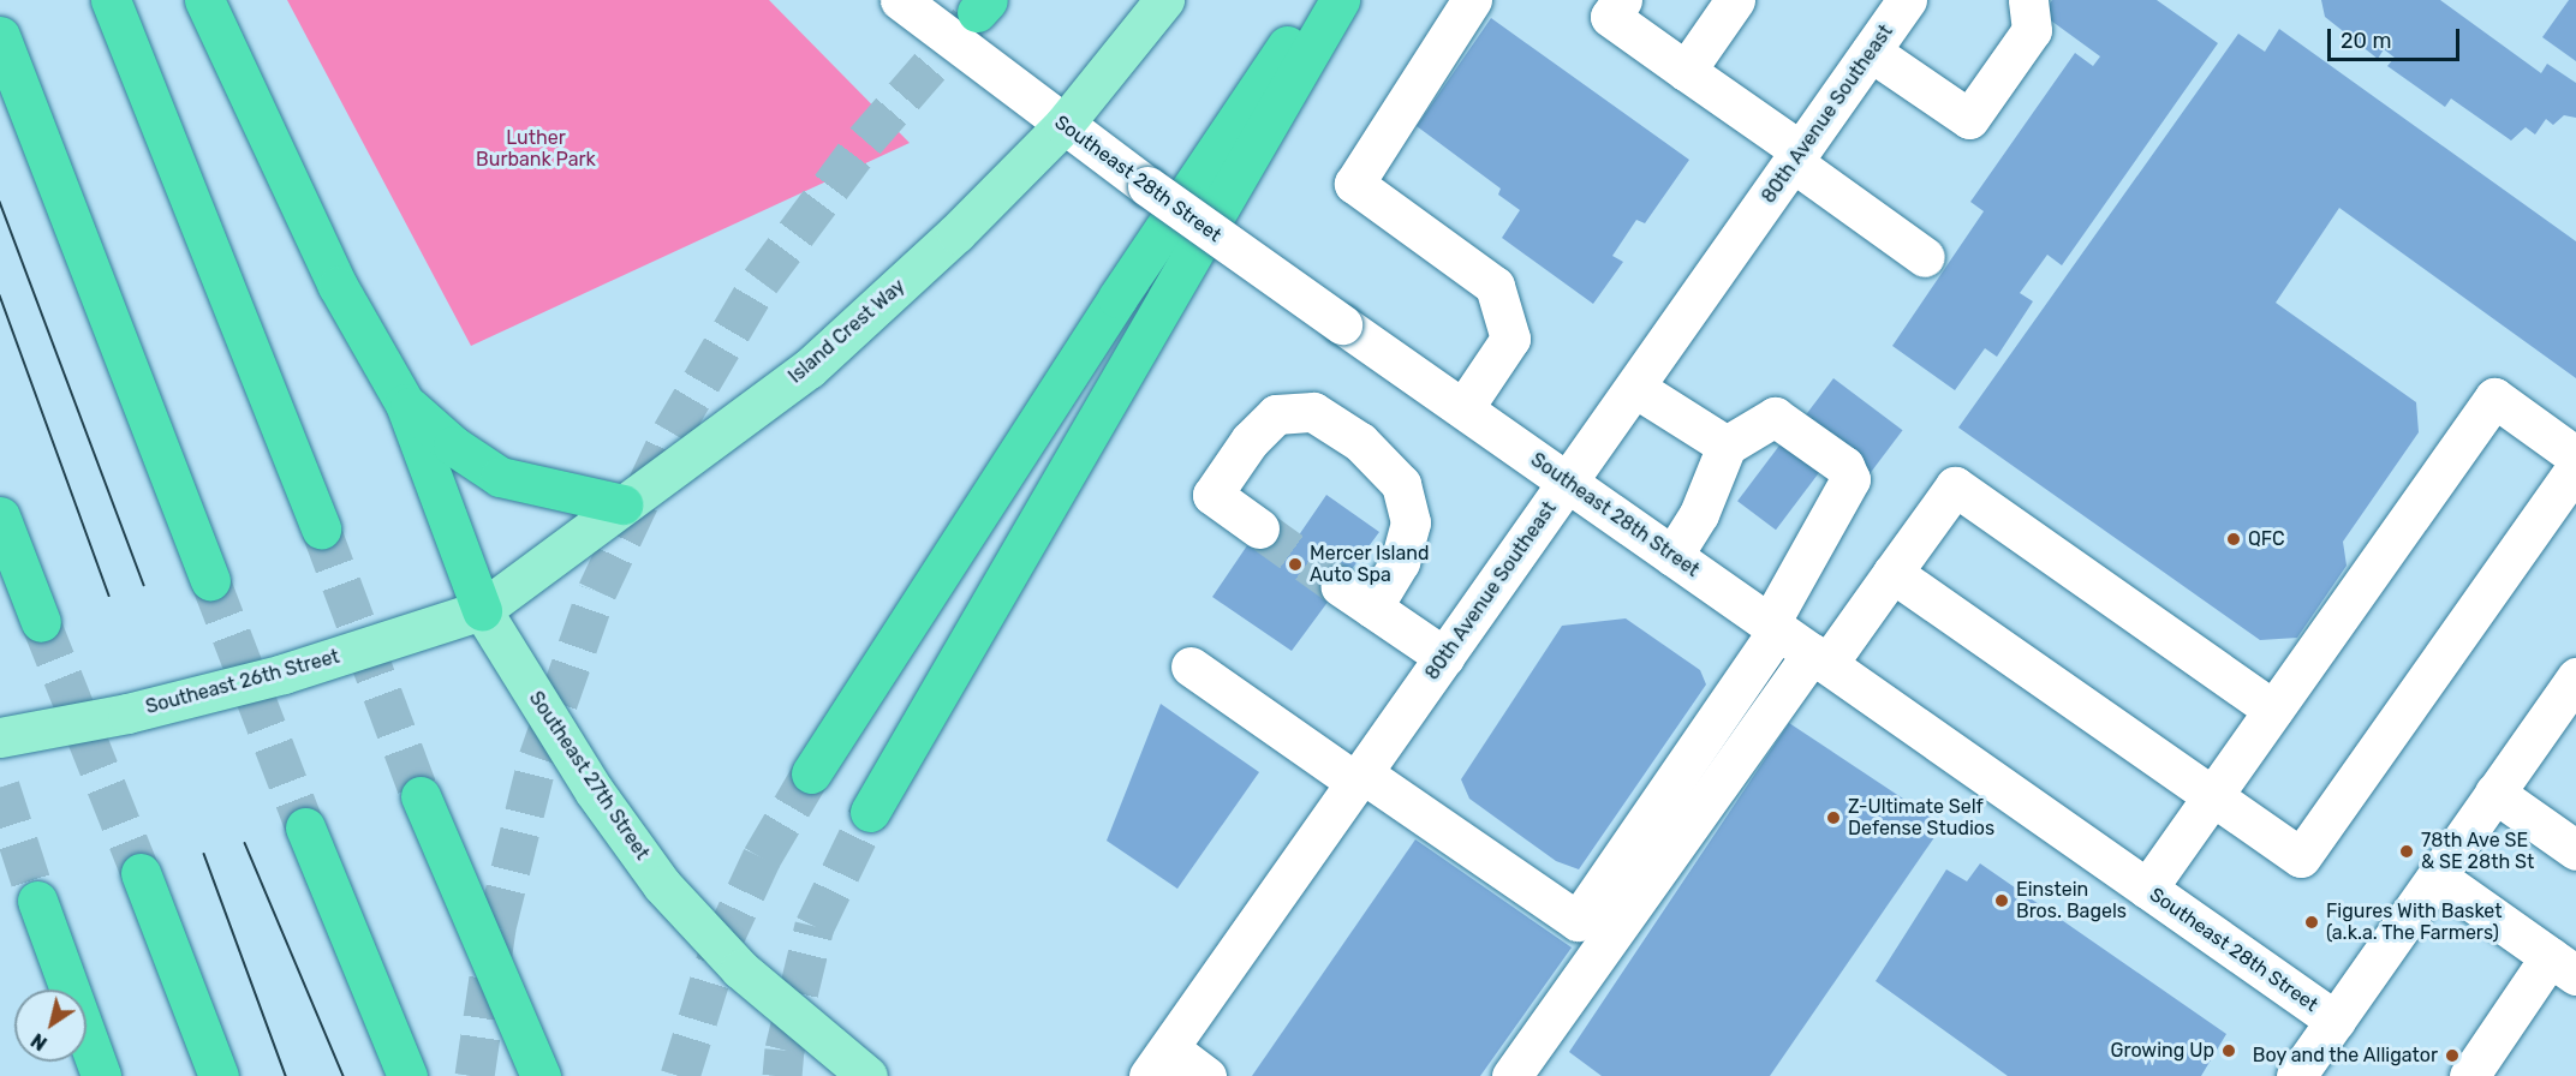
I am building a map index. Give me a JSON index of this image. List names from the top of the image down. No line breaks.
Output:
{"streets":{"main road":["Island Crest Way","Southeast 26th Street","Southeast 27th Street"],"street":["80th Avenue Southeast","Southeast 28th Street"]},"crossings":[["80th Avenue Southeast","Southeast 28th Street"],["Southeast 28th Street","Island Crest Way"],["Island Crest Way","Southeast 26th Street"],["Island Crest Way","Southeast 27th Street"],["Southeast 26th Street","Southeast 27th Street"]],"parks":["Luther Burbank Park"],"places":["QFC","Mercer Island Auto Spa","Z-Ultimate Self Defense Studios","78th Ave SE & SE 28th St","Einstein Bros. Bagels","Figures With Basket (a.k.a. The Farmers)","Growing Up","Boy and the Alligator"],"scale_bar":"20 m","north":"bottom left"}
